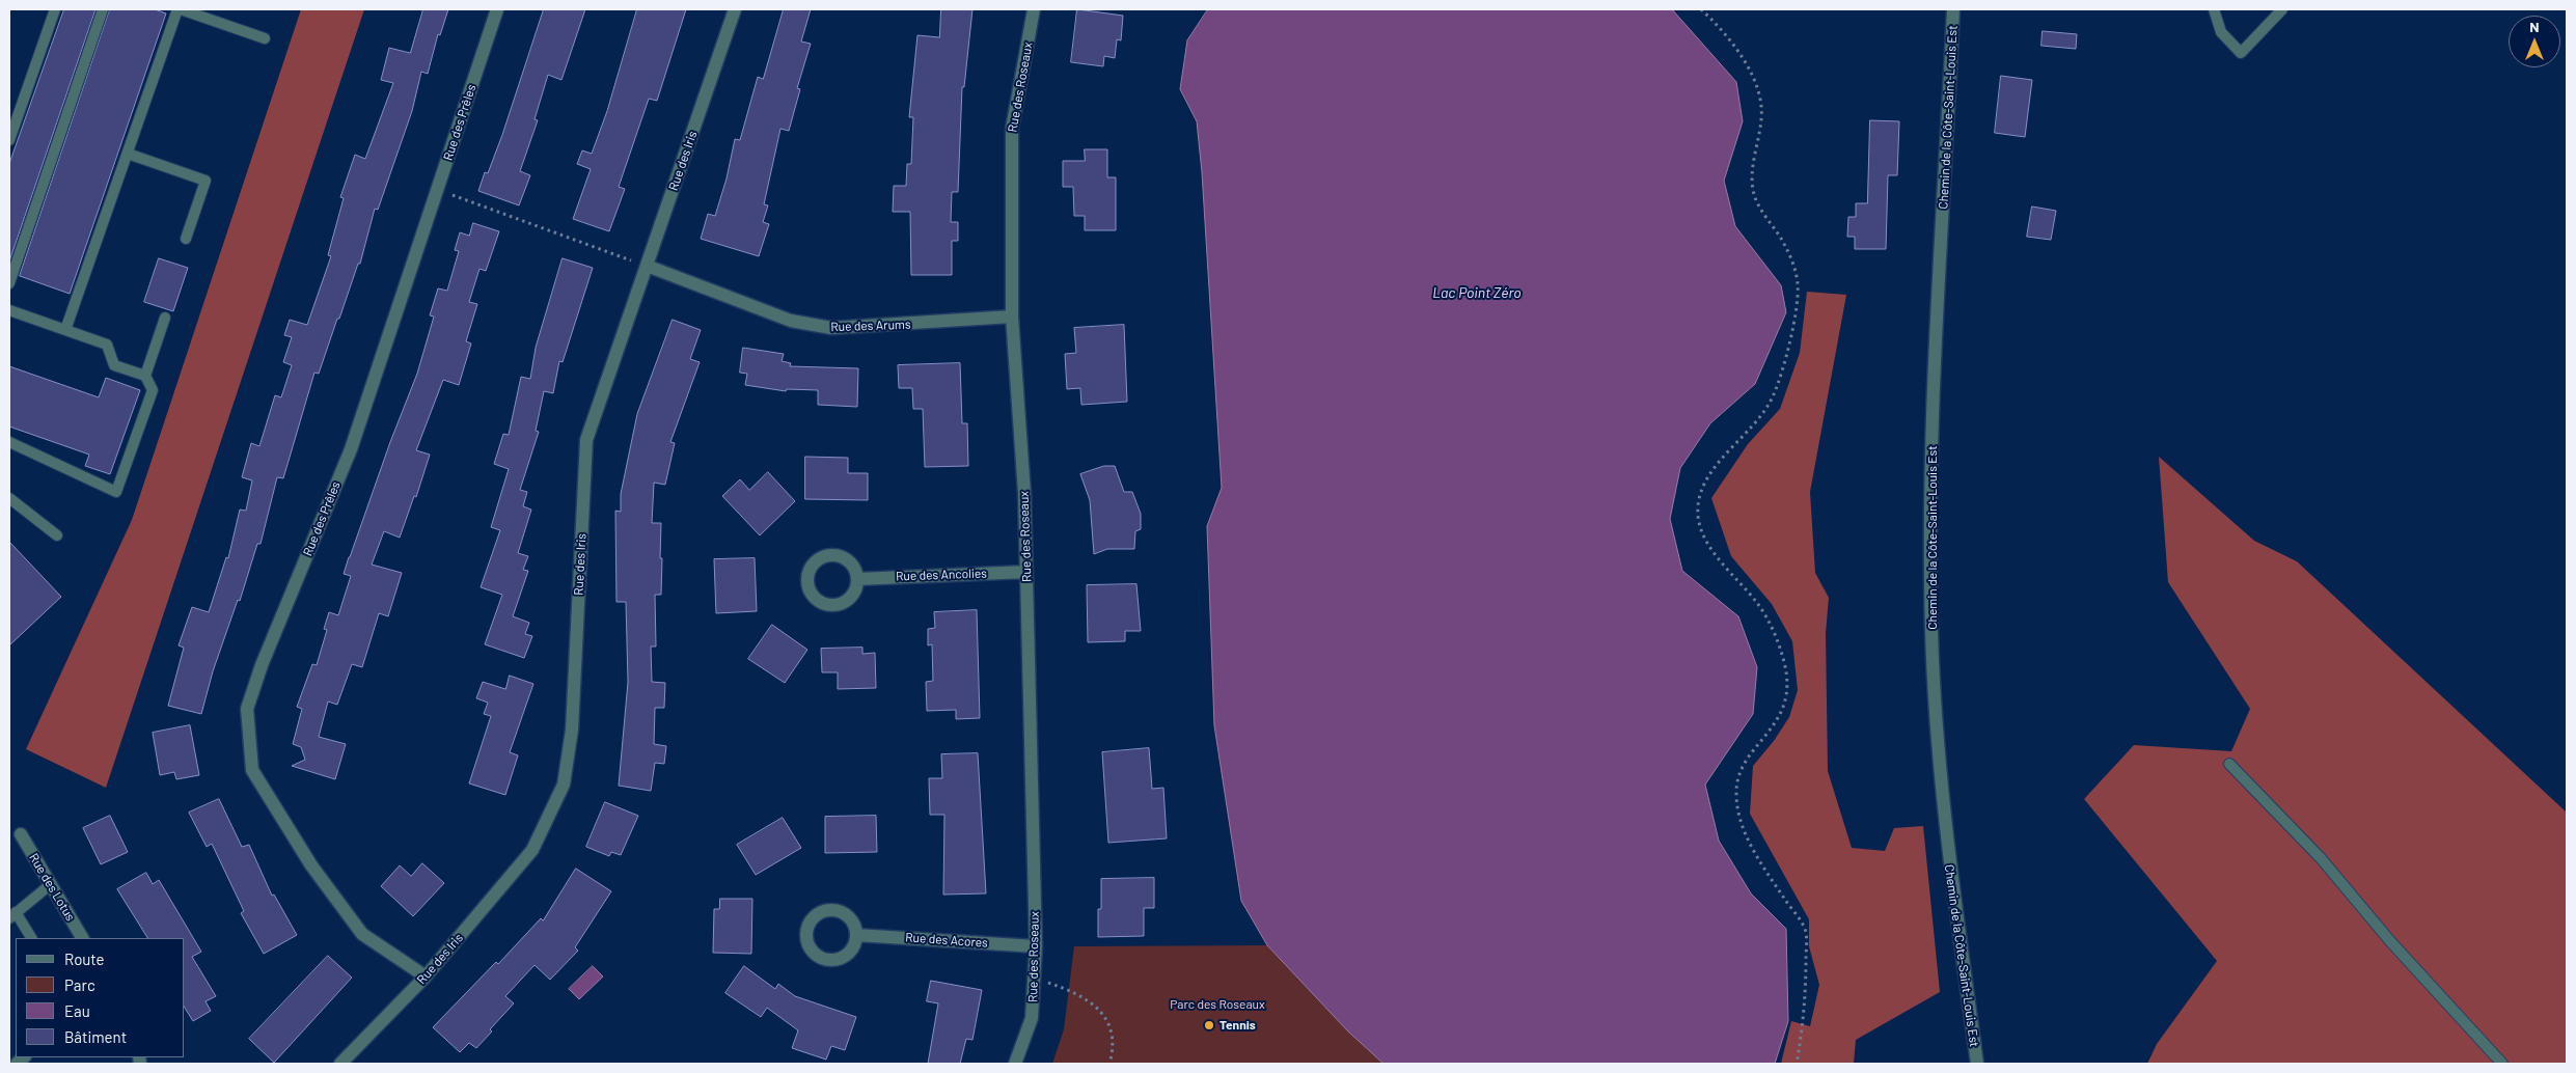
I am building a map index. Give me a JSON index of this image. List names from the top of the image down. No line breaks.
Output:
{"streets":{"street":["Rue des Roseaux","Chemin de la Côte-Saint-Louis Est","Rue des Prêles","Rue des Iris","Rue des Arums","Rue des Ancolies","Rue des Lotus","Rue des Acores"]},"crossings":[["Rue des Roseaux","Rue des Arums"],["Rue des Roseaux","Rue des Ancolies"],["Rue des Roseaux","Rue des Acores"],["Rue des Prêles","Rue des Iris"],["Rue des Iris","Rue des Arums"]],"water":["Lac Point Zéro"],"parks":["Parc des Roseaux"],"places":["Tennis"],"legend":["Route","Parc","Eau","Bâtiment"],"north":"top"}
